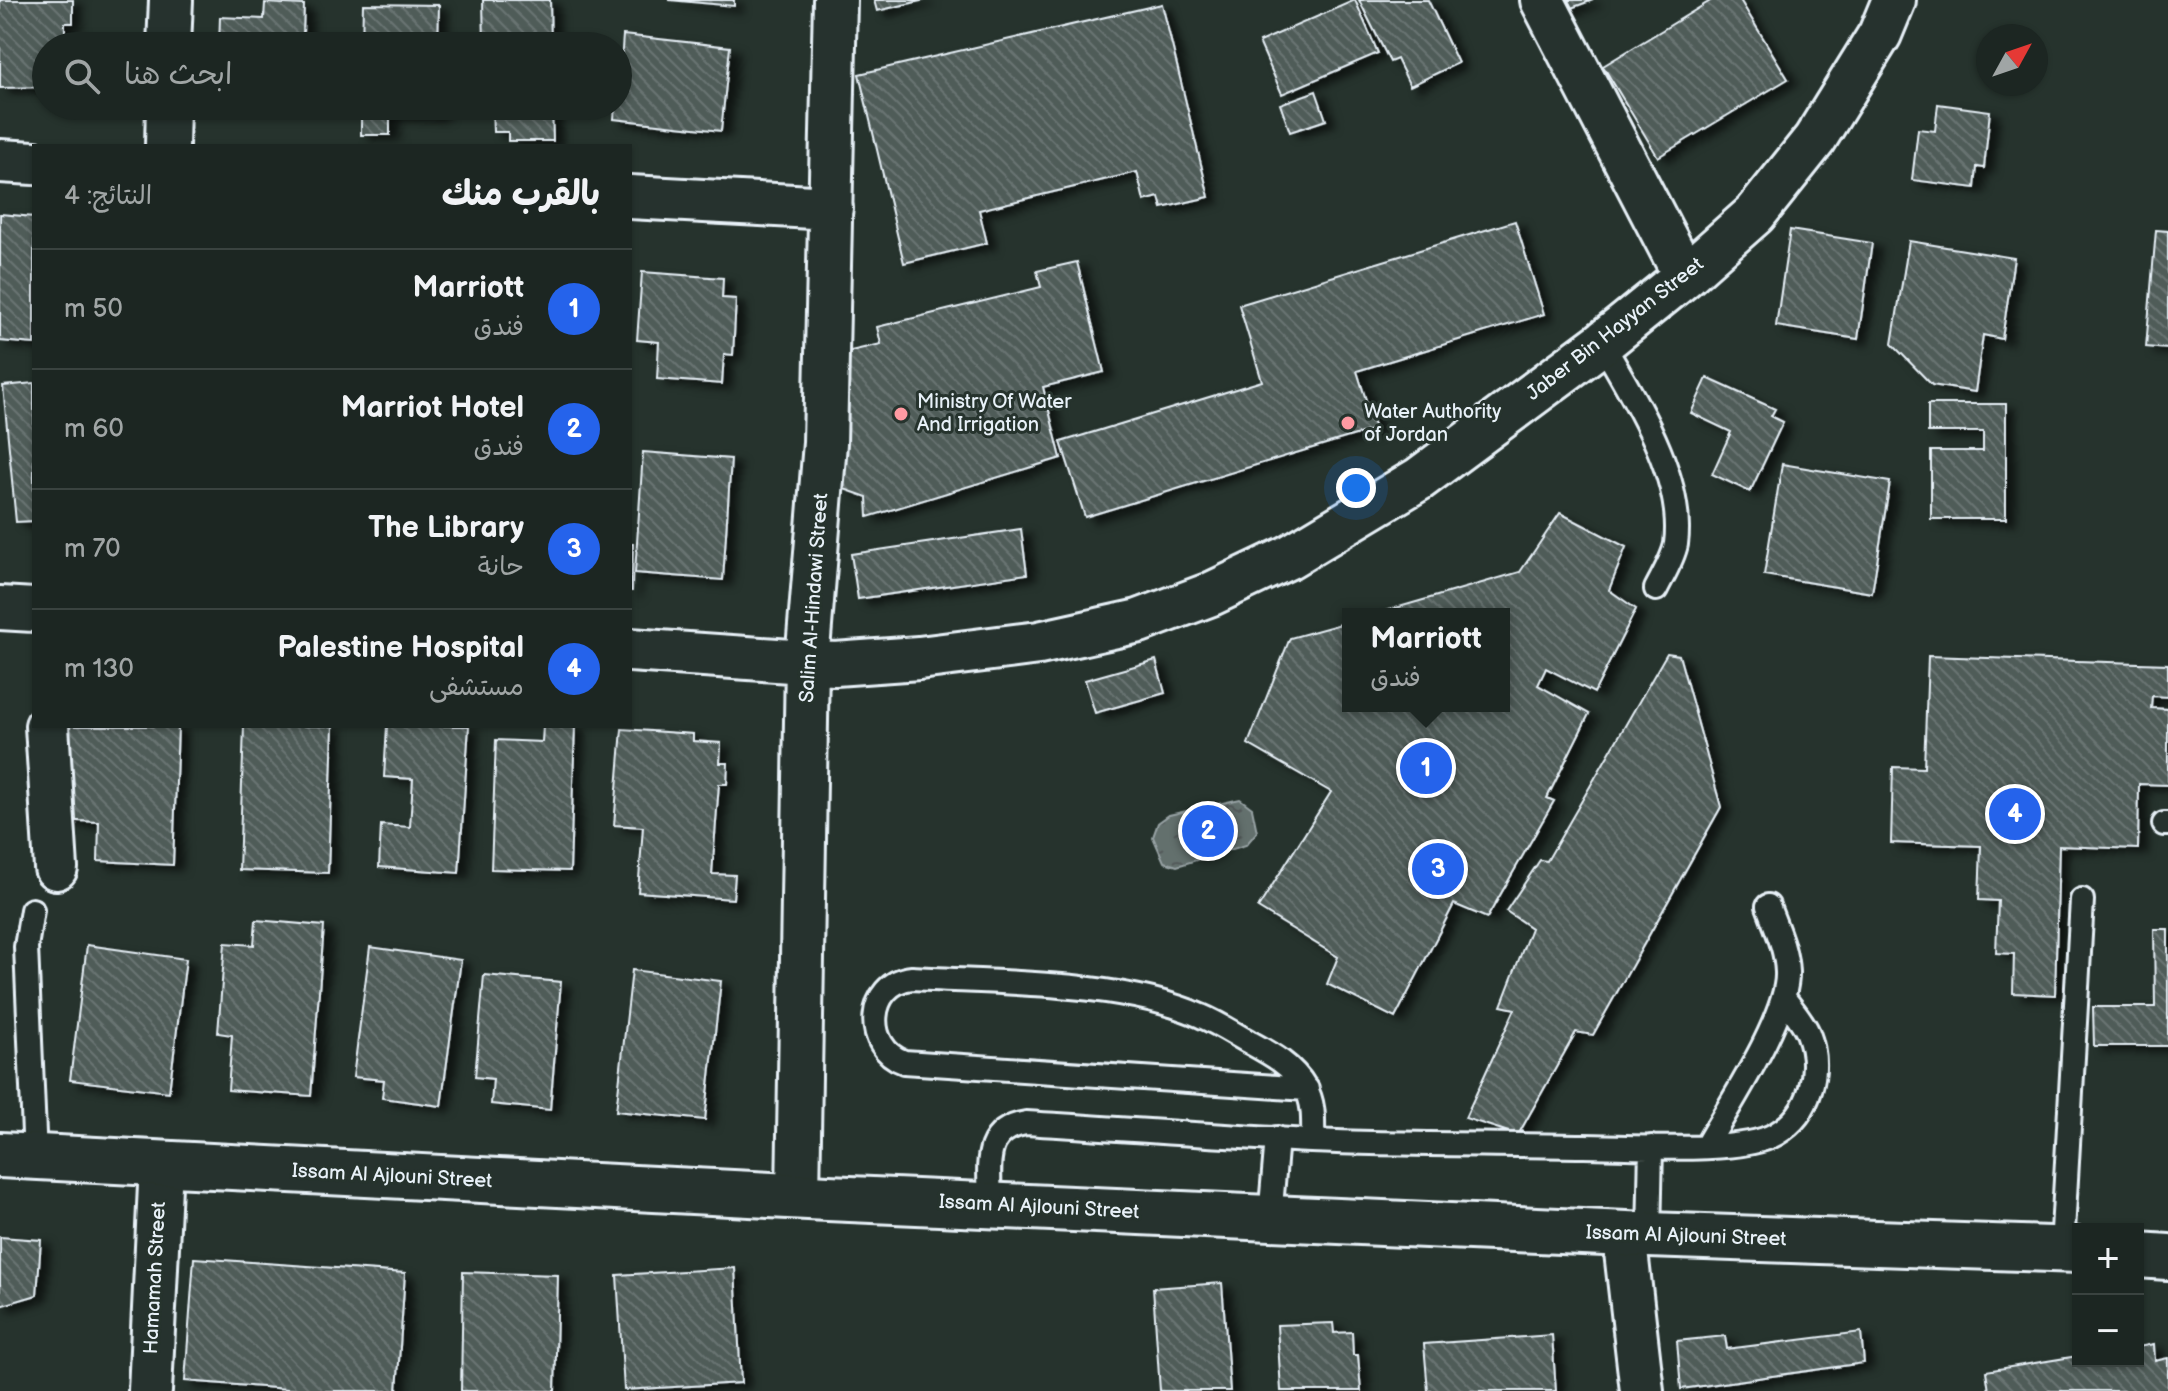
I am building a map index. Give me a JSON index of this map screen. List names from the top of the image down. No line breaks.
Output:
{"streets":{"street":["Jaber Bin Hayyan Street","Salim Al-Hindawi Street","Issam Al Ajlouni Street","Hamamah Street"]},"crossings":[["Jaber Bin Hayyan Street","Salim Al-Hindawi Street"],["Salim Al-Hindawi Street","Issam Al Ajlouni Street"],["Issam Al Ajlouni Street","Hamamah Street"]],"places":["Ministry Of Water And Irrigation","Water Authority of Jordan"],"north":"top right","page":{"search":"ابحث هنا","heading":["بالقرب منك","النتائج: 4"],"list":[{"mark":"1","name":"Marriott","note":"فندق","value":"50 m"},{"mark":"2","name":"Marriot Hotel","note":"فندق","value":"60 m"},{"mark":"3","name":"The Library","note":"حانة","value":"70 m"},{"mark":"4","name":"Palestine Hospital","note":"مستشفى","value":"130 m"}],"popup":["Marriott","فندق"],"pins":["1","4","2","3"],"map_buttons":["+","−"]}}
